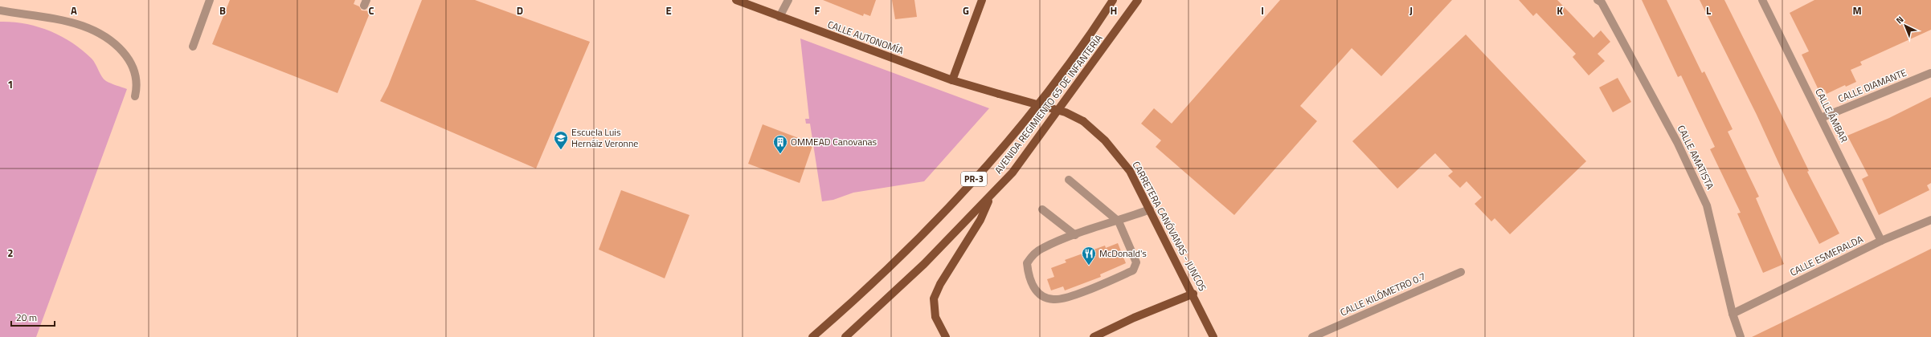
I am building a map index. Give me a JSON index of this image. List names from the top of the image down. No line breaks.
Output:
{"streets":{"main road":["CALLE AUTONOMÍA","AVENIDA REGIMIENTO 65 DE INFANTERÍA","PR-3","CARRETERA CANÓVANAS - JUNCOS"],"street":["CALLE DIAMANTE","CALLE ÁMBAR","CALLE AMATISTA","CALLE ESMERALDA","CALLE KILÓMETRO 0.7"]},"crossings":[["CALLE AUTONOMÍA","CARRETERA CANÓVANAS - JUNCOS"],["CALLE DIAMANTE","CALLE ÁMBAR"],["CALLE ÁMBAR","CALLE ESMERALDA"],["CALLE AMATISTA","CALLE ESMERALDA"]],"places":{"school or university":["Escuela Luis Hernáiz Veronne"],"building":["OMMEAD Canovanas"],"restaurant":["McDonald's"]},"scale_bar":"20 m","north":"top left","grid":{"columns":["A","B","C","D","E","F","G","H","I","J","K","L","M"],"rows":["1","2"]}}
